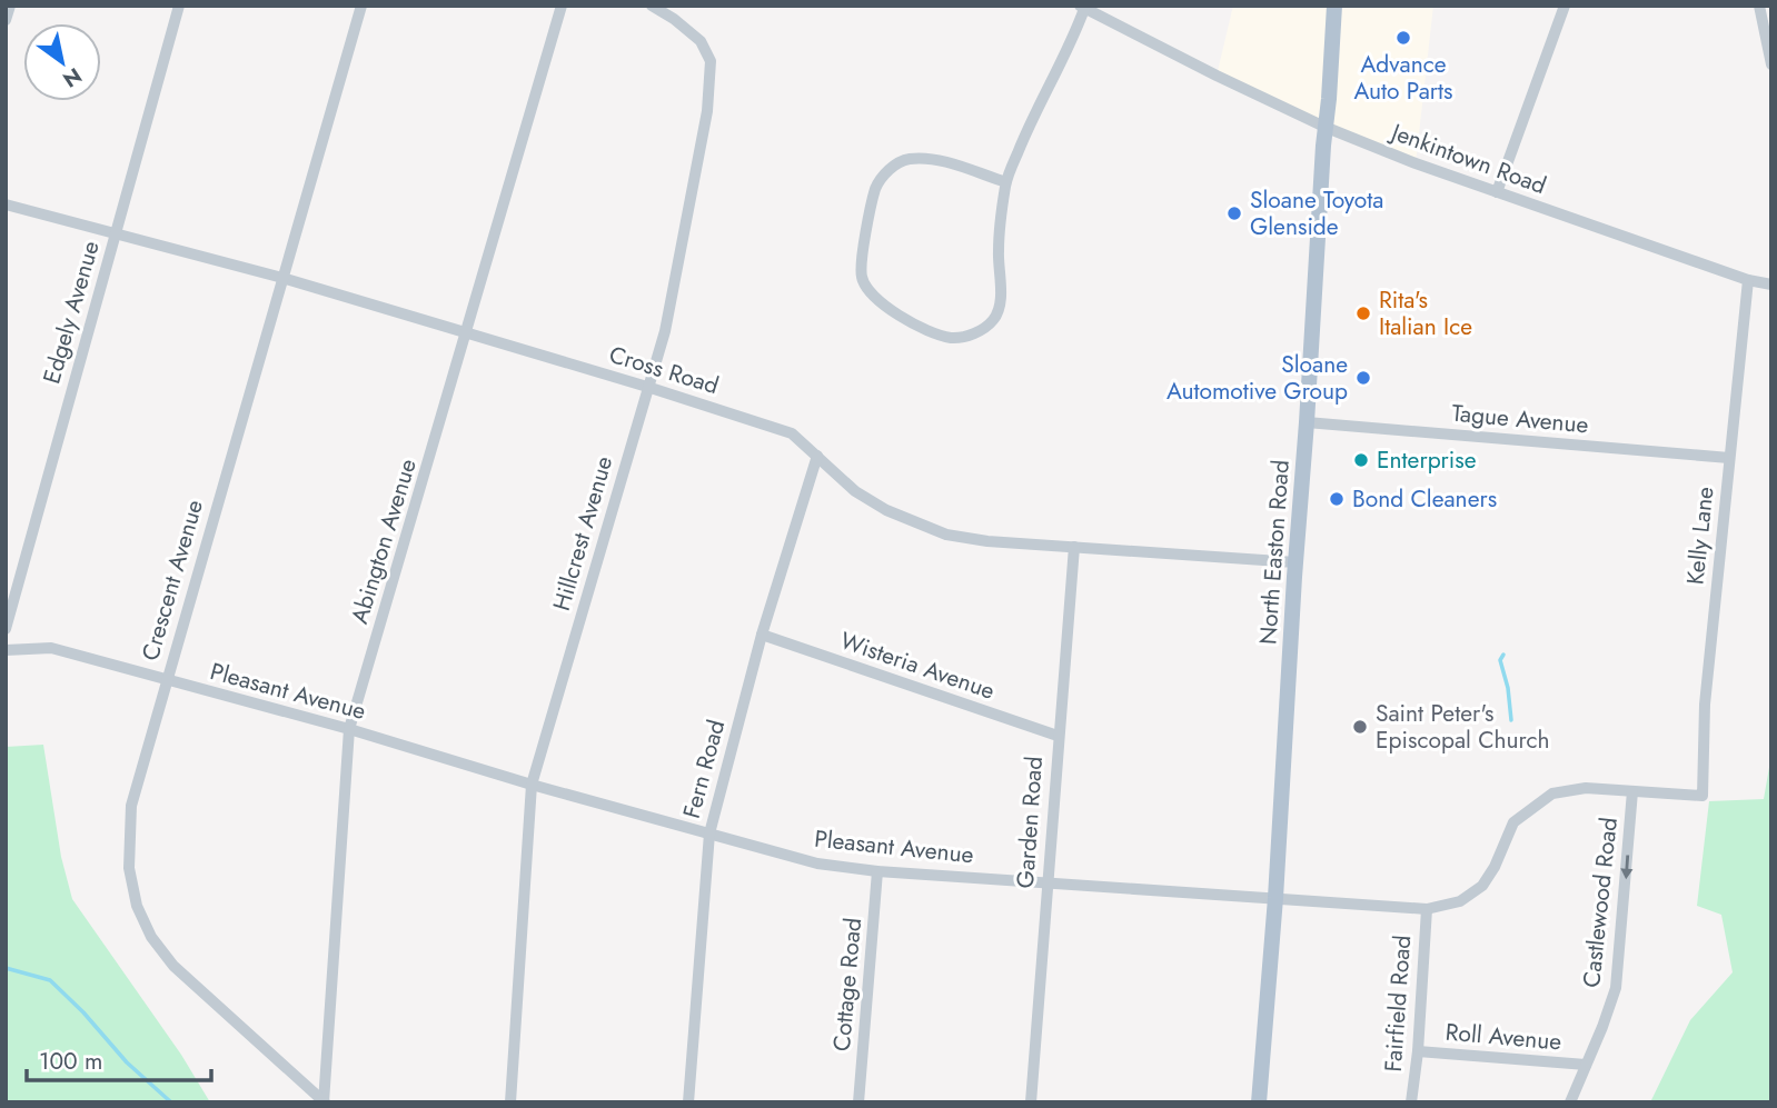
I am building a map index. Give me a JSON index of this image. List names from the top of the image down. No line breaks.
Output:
{"streets":{"main road":["North Easton Road"],"street":["Jenkintown Road","Edgely Avenue","Cross Road","Tague Avenue","Hillcrest Avenue","Kelly Lane","Abington Avenue","Crescent Avenue","Wisteria Avenue","Pleasant Avenue","Fern Road","Garden Road","Castlewood Road","Cottage Road","Fairfield Road","Roll Avenue"]},"crossings":[["Jenkintown Road","Kelly Lane"],["Jenkintown Road","North Easton Road"],["Edgely Avenue","Cross Road"],["Cross Road","Hillcrest Avenue"],["Cross Road","Abington Avenue"],["Cross Road","North Easton Road"],["Cross Road","Crescent Avenue"],["Cross Road","Fern Road"],["Cross Road","Garden Road"],["Tague Avenue","Kelly Lane"],["Tague Avenue","North Easton Road"],["Hillcrest Avenue","Pleasant Avenue"],["Kelly Lane","Pleasant Avenue"],["Abington Avenue","Crescent Avenue"],["Abington Avenue","Pleasant Avenue"],["North Easton Road","Pleasant Avenue"],["Crescent Avenue","Pleasant Avenue"],["Wisteria Avenue","Fern Road"],["Wisteria Avenue","Garden Road"],["Pleasant Avenue","Fern Road"],["Pleasant Avenue","Garden Road"],["Pleasant Avenue","Castlewood Road"],["Pleasant Avenue","Cottage Road"],["Pleasant Avenue","Fairfield Road"],["Castlewood Road","Roll Avenue"],["Fairfield Road","Roll Avenue"]],"one_way":["Castlewood Road"],"places":["Advance Auto Parts","Sloane Toyota Glenside","Rita's Italian Ice","Sloane Automotive Group","Enterprise","Bond Cleaners","Saint Peter's Episcopal Church"],"scale_bar":"100 m","north":"bottom right"}
